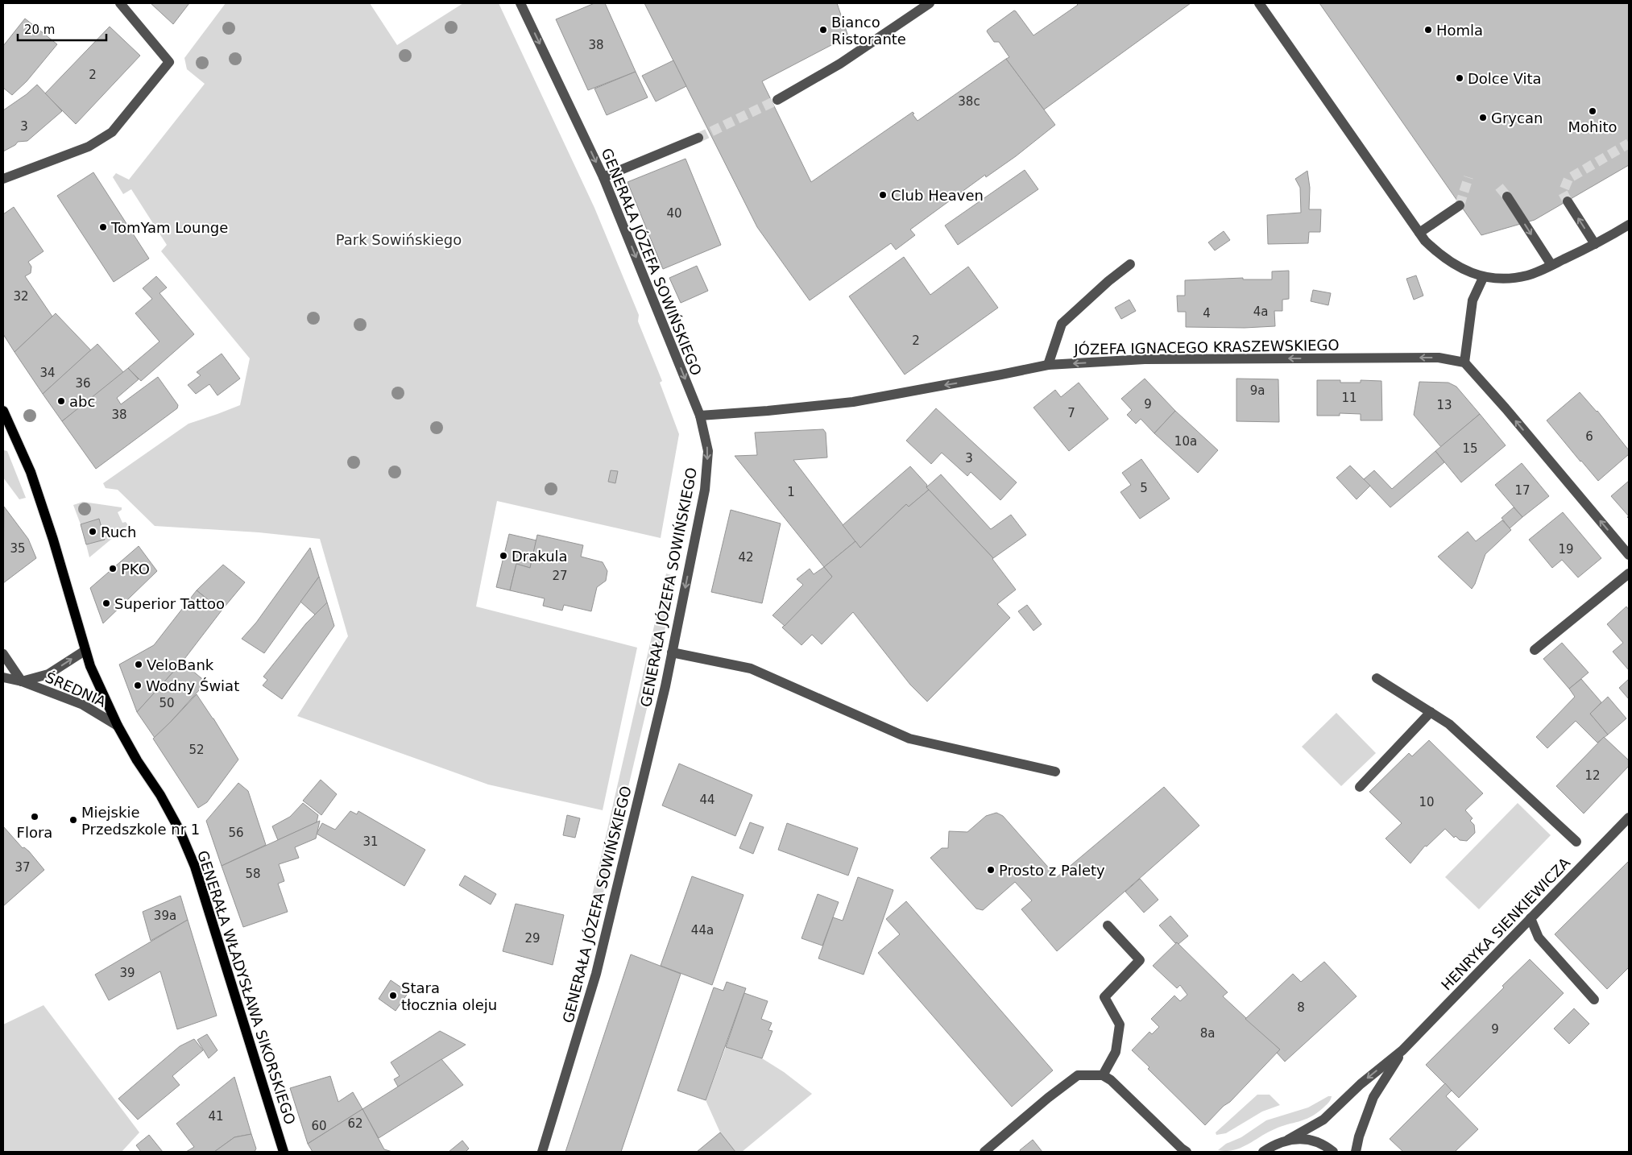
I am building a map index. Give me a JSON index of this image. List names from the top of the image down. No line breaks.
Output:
{"streets":{"main road":["GENERAŁA WŁADYSŁAWA SIKORSKIEGO"],"street":["GENERAŁA JÓZEFA SOWIŃSKIEGO","JÓZEFA IGNACEGO KRASZEWSKIEGO","ŚREDNIA","HENRYKA SIENKIEWICZA"]},"crossings":[["GENERAŁA JÓZEFA SOWIŃSKIEGO","JÓZEFA IGNACEGO KRASZEWSKIEGO"],["ŚREDNIA","GENERAŁA WŁADYSŁAWA SIKORSKIEGO"]],"one_way":["GENERAŁA JÓZEFA SOWIŃSKIEGO","JÓZEFA IGNACEGO KRASZEWSKIEGO","ŚREDNIA"],"parks":["Park Sowińskiego"],"places":["Bianco Ristorante","Homla","Dolce Vita","Mohito","Grycan","Club Heaven","TomYam Lounge","abc","Ruch","Drakula","PKO","Superior Tattoo","VeloBank","Wodny Świat","Flora","Miejskie Przedszkole nr 1","Prosto z Palety","Stara tłocznia oleju"],"house_numbers":["38","2","38c","3","40","32","4a","4","2","34","36","9a","11","9","13","7","38","6","10a","15","3","5","17","1","35","19","42","27","50","52","12","44","10","56","31","37","58","39a","44a","29","39","8","9","8a","41","62","60"],"scale_bar":"20 m"}
